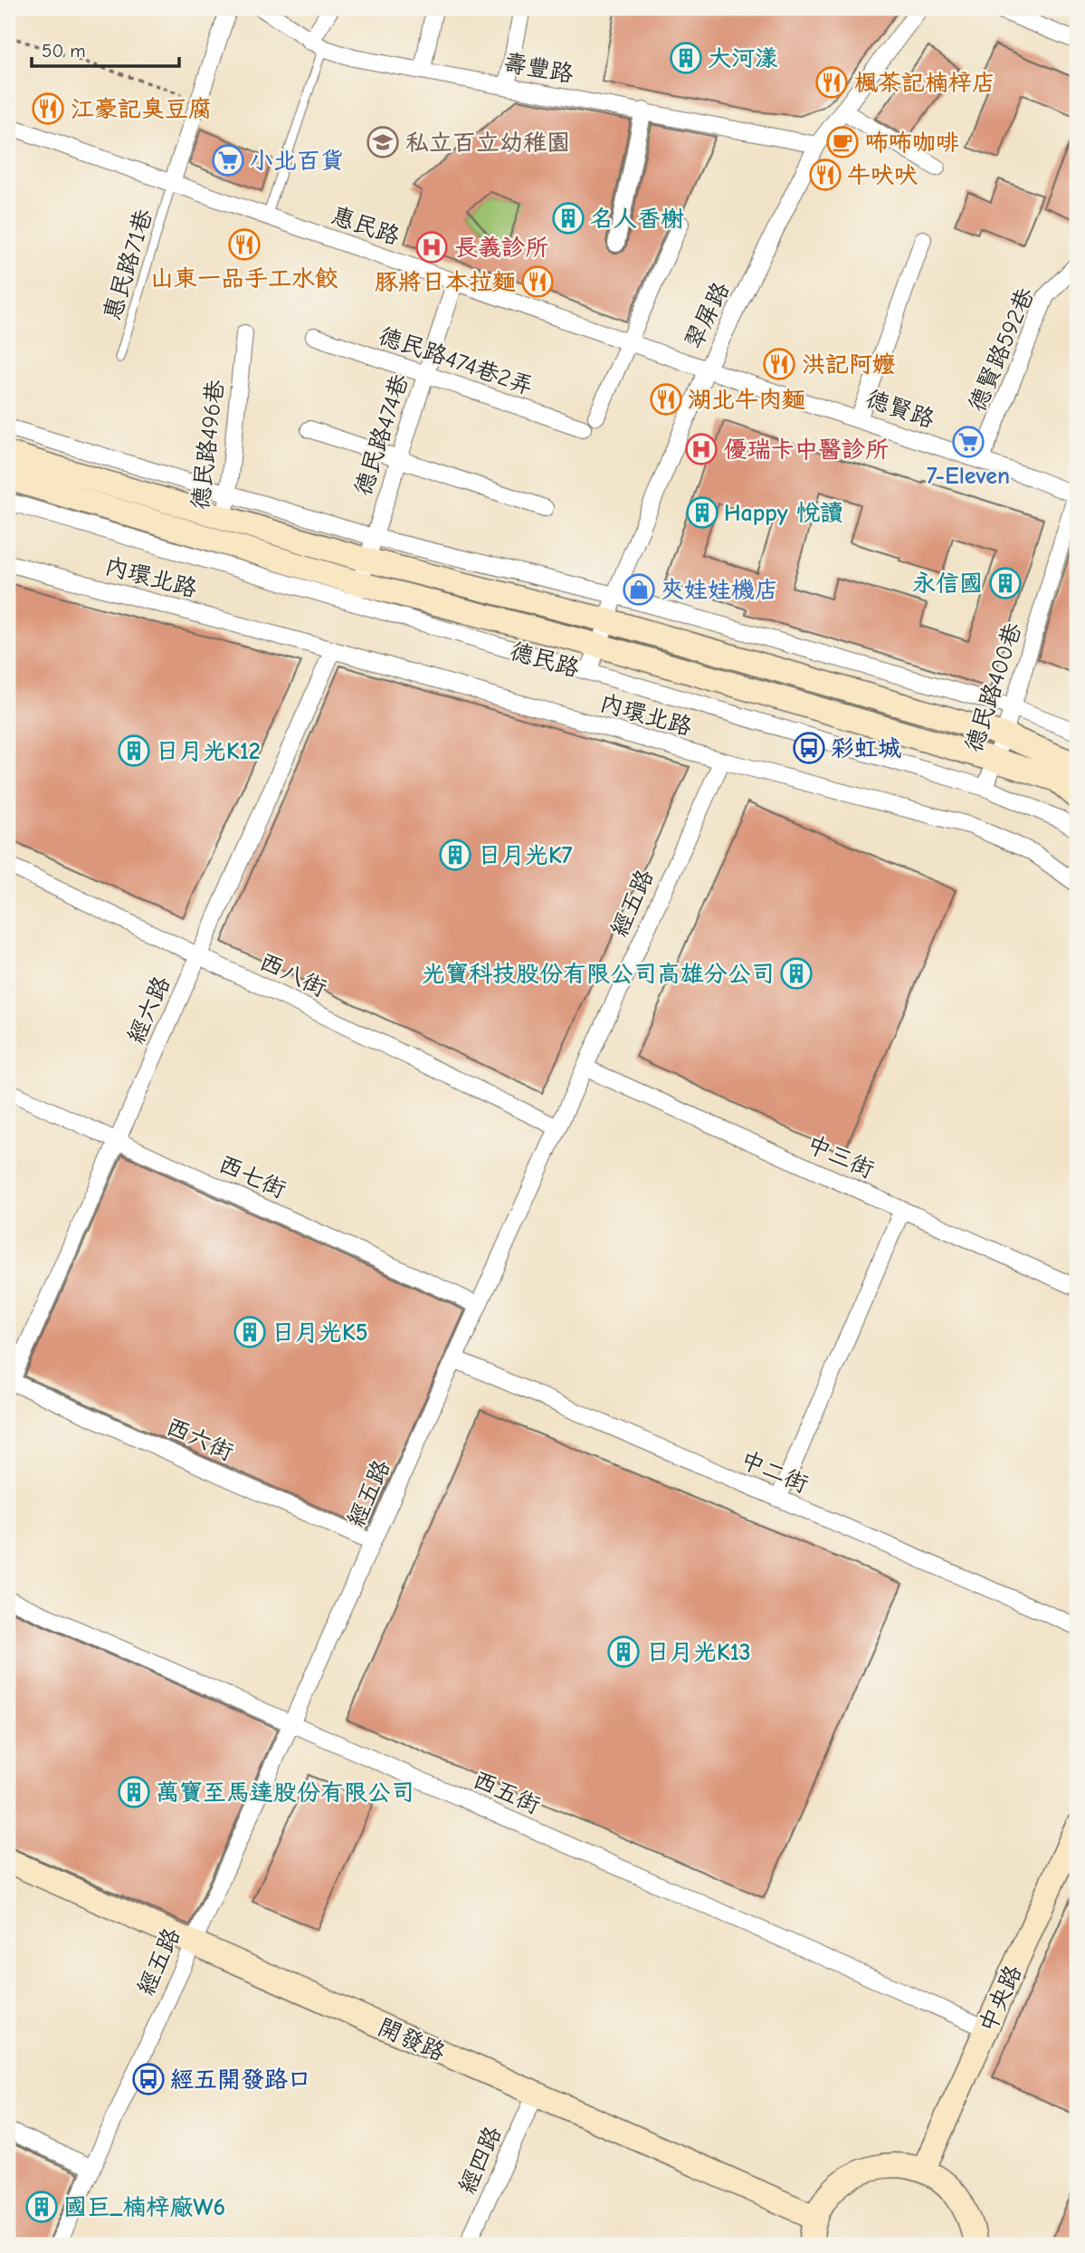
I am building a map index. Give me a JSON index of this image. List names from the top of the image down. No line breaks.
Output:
{"streets":{"street":["壽豐路","惠民路","翠屏路","德賢路592巷","德民路474巷2弄","德賢路","德民路474巷","德民路496巷","內環北路","德民路","德民路400巷","經五路","西八街","經六路","中三街","西七街","西六街","中二街","西五街","中央路","開發路","經四路"],"lane":["惠民路71巷"]},"crossings":[["壽豐路","翠屏路"],["惠民路","惠民路71巷"],["惠民路","翠屏路"],["惠民路","德賢路"],["惠民路","德民路474巷"],["翠屏路","德賢路"],["翠屏路","德民路"],["德賢路592巷","德賢路"],["德民路474巷2弄","德民路474巷"],["德賢路","德民路400巷"],["德民路474巷","德民路"],["德民路496巷","德民路"],["內環北路","經五路"],["內環北路","經六路"],["德民路","德民路400巷"],["經五路","西八街"],["經五路","中三街"],["經五路","西七街"],["經五路","西六街"],["經五路","中二街"],["經五路","西五街"],["經五路","開發路"],["西八街","經六路"],["經六路","西七街"],["經六路","西六街"],["西五街","中央路"],["開發路","經四路"]],"places":{"building":["大河漾","名人香榭","Happy 悅讀","永信國","日月光K12","日月光K7","光寶科技股份有限公司高雄分公司","日月光K5","日月光K13","萬寶至馬達股份有限公司","國巨_楠梓廠W6"],"restaurant":["楓茶記楠梓店","江豪記臭豆腐","牛吠吠","山東一品手工水餃","豚將日本拉麵","洪記阿嬤","湖北牛肉麵"],"school or university":["私立百立幼稚園"],"cafe":["咘咘咖啡"],"supermarket":["小北百貨","7-Eleven"],"hospital":["長義診所","優瑞卡中醫診所"],"shop":["夾娃娃機店"],"bus stop":["彩虹城","經五開發路口"]},"scale_bar":"50 m"}
